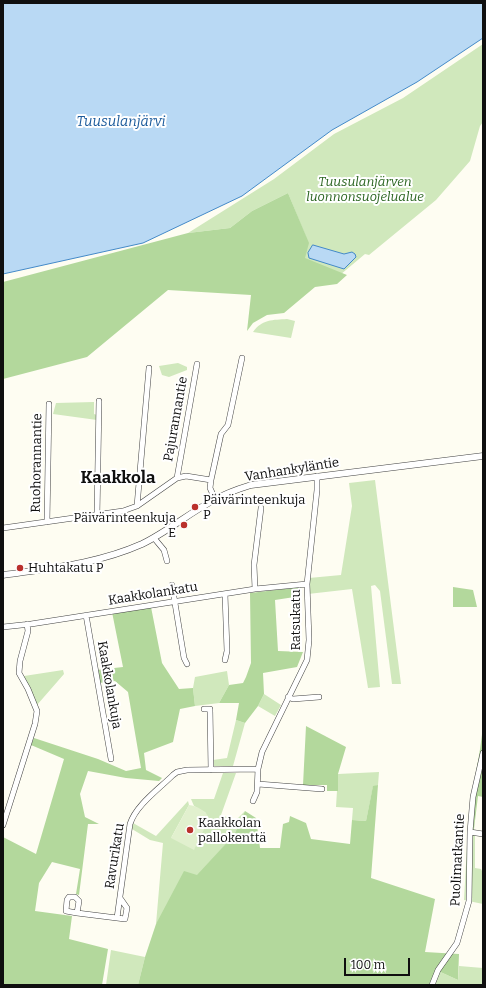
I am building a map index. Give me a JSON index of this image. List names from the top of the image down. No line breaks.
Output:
{"streets":{"street":["Pajurannantie","Ruohorannantie","Vanhankyläntie","Kaakkolankatu","Ratsukatu","Kaakkolankuja","Ravurikatu","Puolimatkantie"]},"crossings":[["Vanhankyläntie","Ratsukatu"],["Kaakkolankatu","Ratsukatu"],["Kaakkolankatu","Kaakkolankuja"],["Ratsukatu","Ravurikatu"]],"districts":["Kaakkola"],"water":["Tuusulanjärvi"],"parks":["Tuusulanjärven luonnonsuojelualue"],"places":["Päivärinteenkuja P","Päivärinteenkuja E","Huhtakatu P","Kaakkolan pallokenttä"],"scale_bar":"100 m"}
